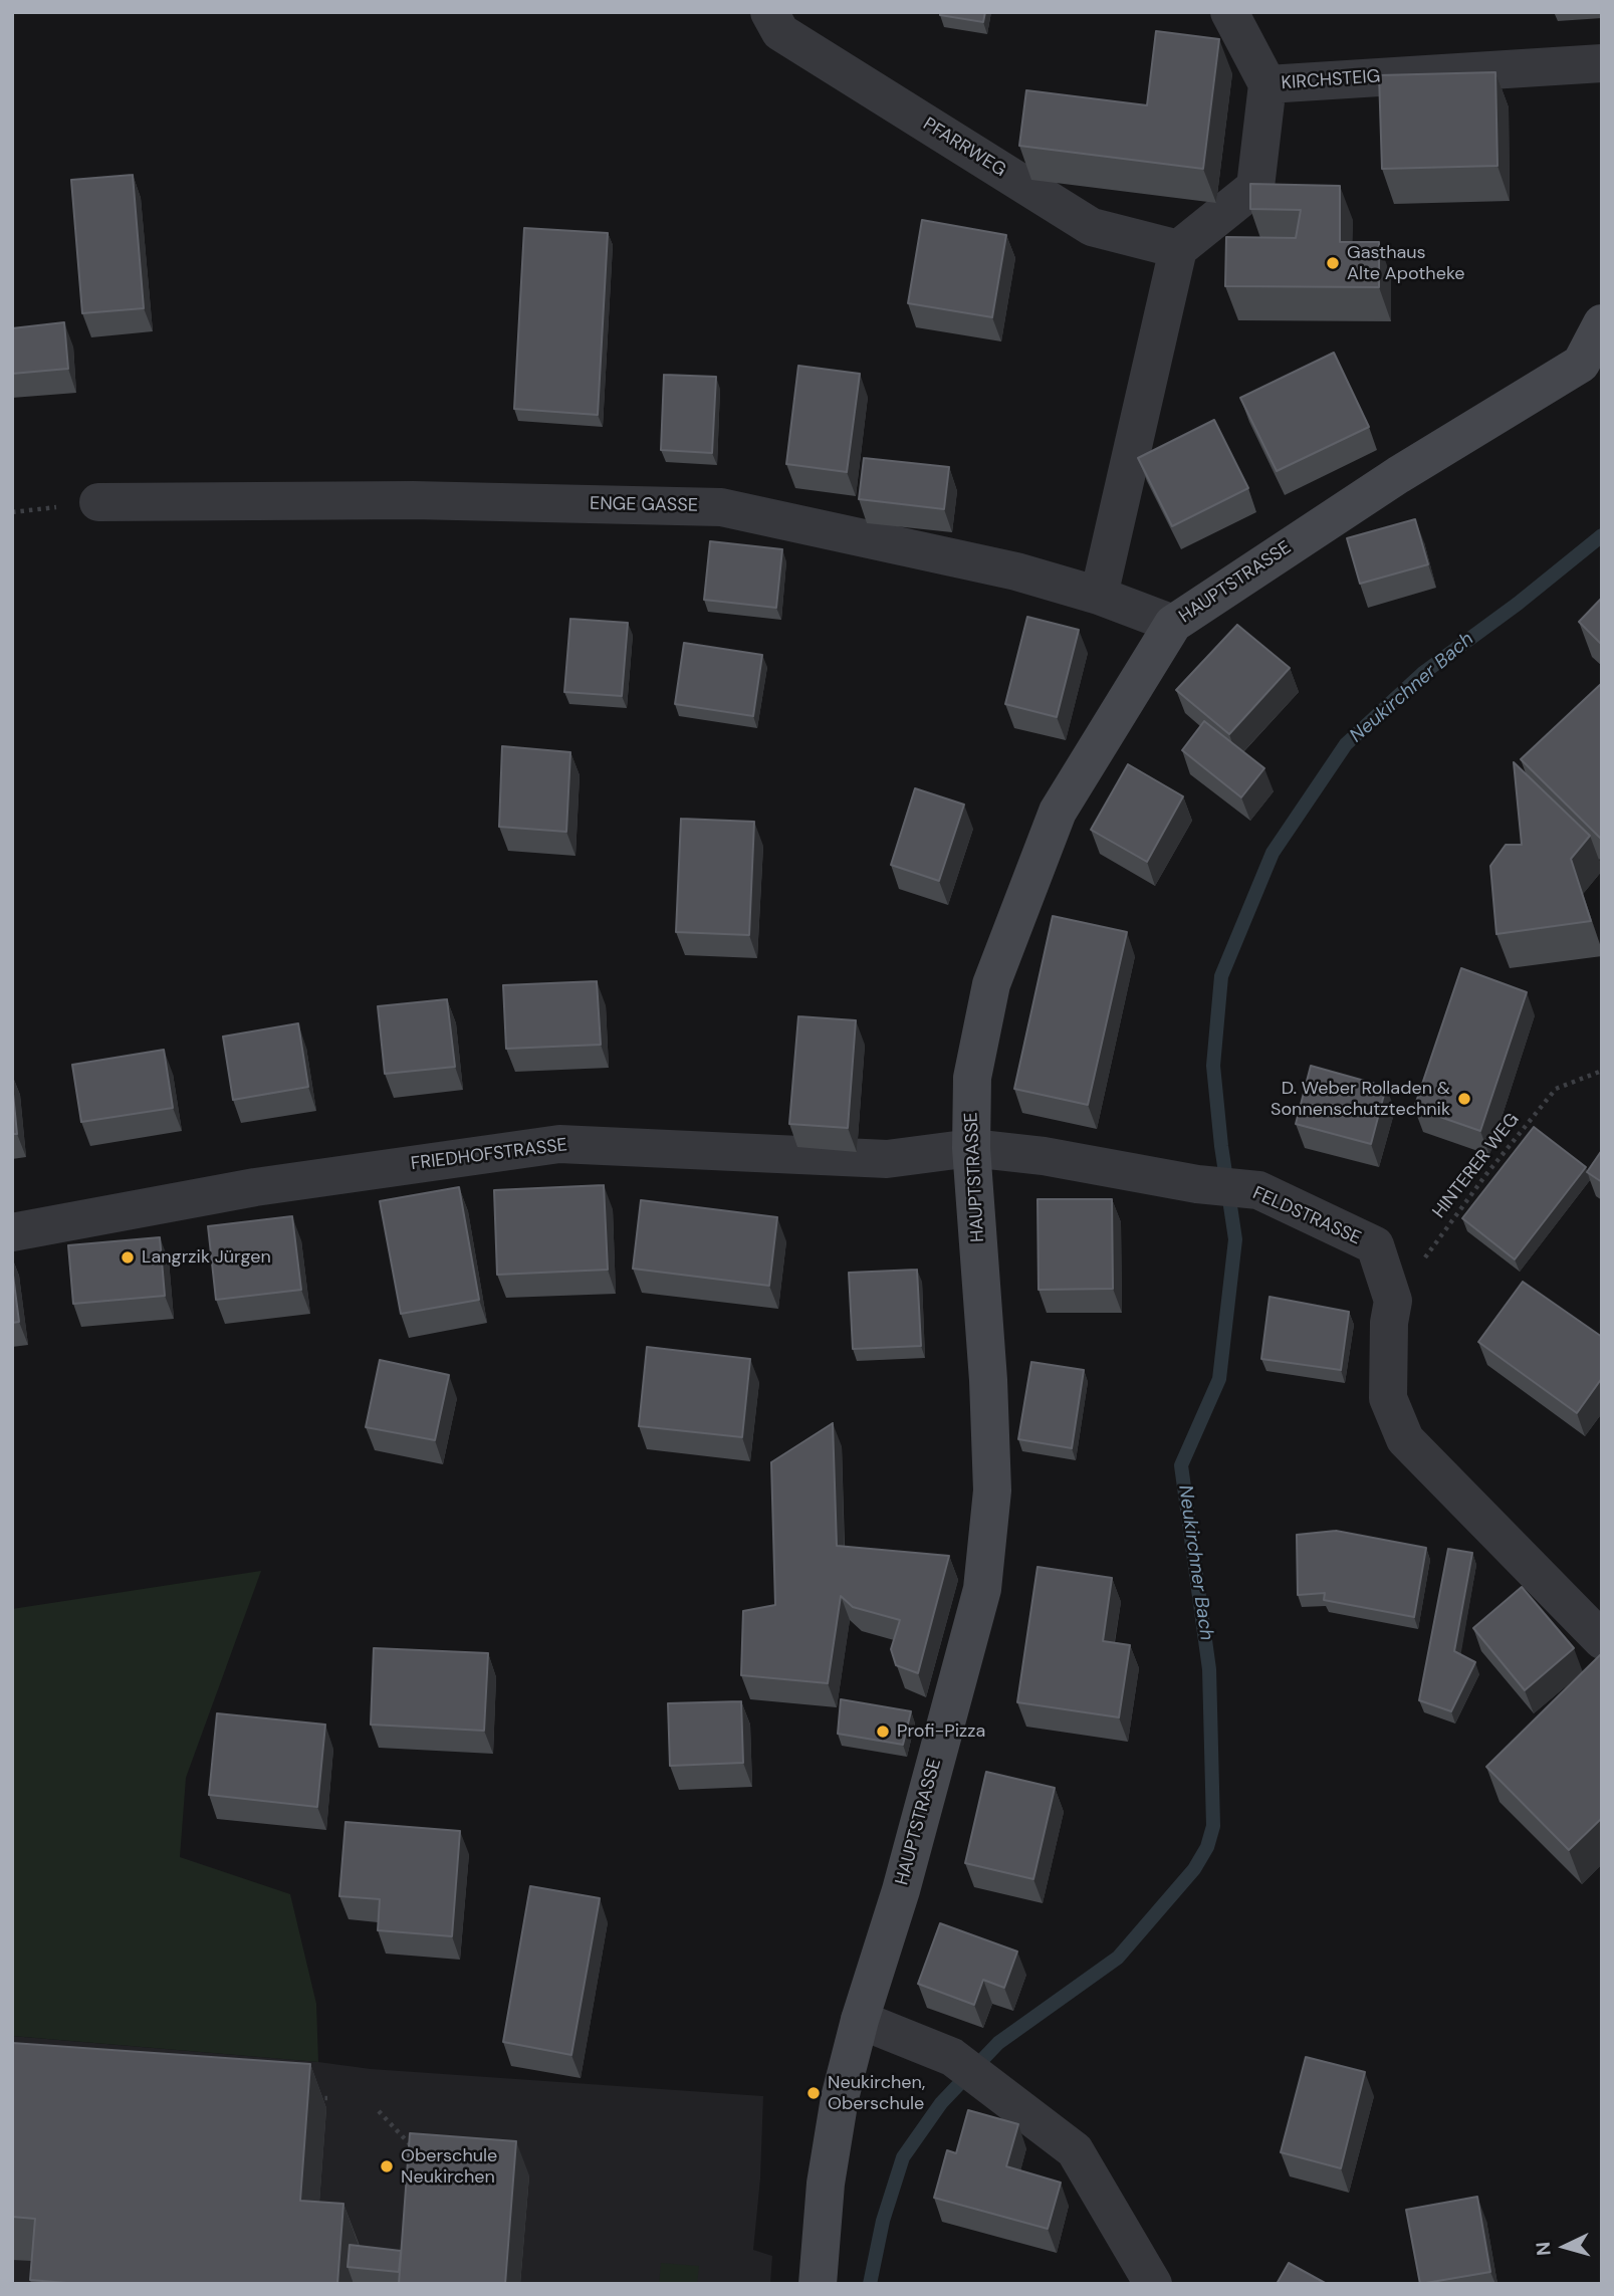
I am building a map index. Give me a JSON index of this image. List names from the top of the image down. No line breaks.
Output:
{"streets":{"main road":["HAUPTSTRASSE"],"street":["KIRCHSTEIG","PFARRWEG","ENGE GASSE","FRIEDHOFSTRASSE","FELDSTRASSE"],"path":["HINTERER WEG"]},"crossings":[["ENGE GASSE","HAUPTSTRASSE"],["HAUPTSTRASSE","FRIEDHOFSTRASSE"],["HAUPTSTRASSE","FELDSTRASSE"],["FRIEDHOFSTRASSE","FELDSTRASSE"],["HINTERER WEG","FELDSTRASSE"]],"water":["Neukirchner Bach"],"places":["Gasthaus Alte Apotheke","D. Weber Rolladen & Sonnenschutztechnik","Langrzik Jürgen","Profi-Pizza","Neukirchen, Oberschule","Oberschule Neukirchen"],"north":"left"}
